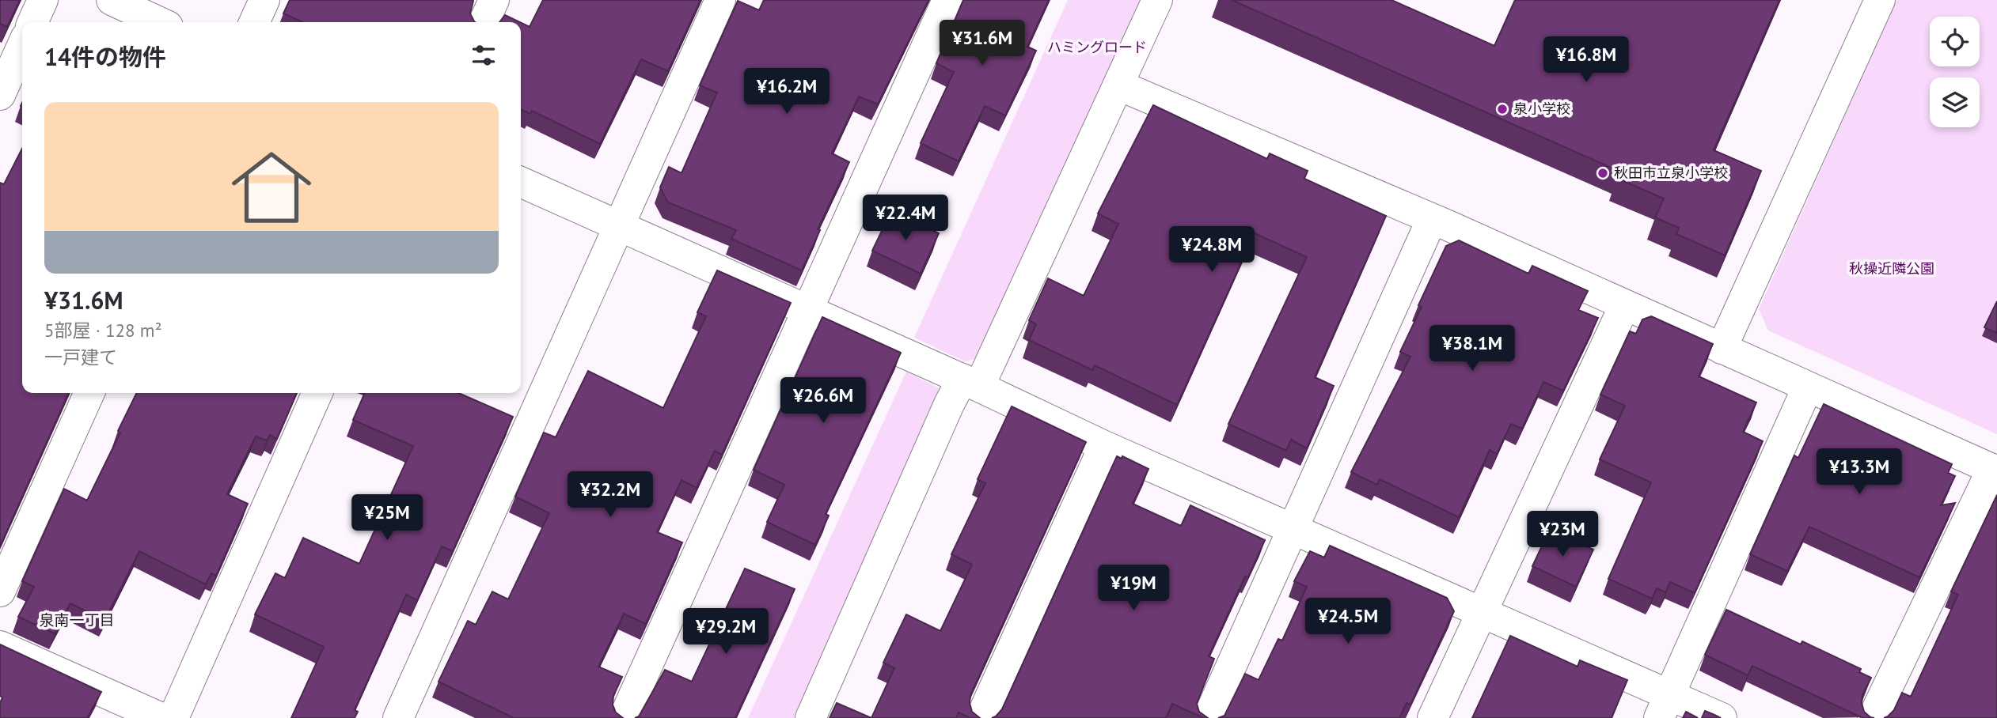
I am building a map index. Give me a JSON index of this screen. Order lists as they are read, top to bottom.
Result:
{
  "districts": ["泉南一丁目"],
  "parks": ["ハミングロード", "秋操近隣公園"],
  "places": ["泉小学校", "秋田市立泉小学校"],
  "page": {
    "price": [
      "¥31.6M",
      "¥16.8M",
      "¥16.2M",
      "¥22.4M",
      "¥24.8M",
      "¥38.1M",
      "¥26.6M",
      "¥13.3M",
      "¥32.2M",
      "¥25M",
      "¥23M",
      "¥19M",
      "¥24.5M",
      "¥29.2M"
    ],
    "heading": "14件の物件",
    "list": [
      {
        "name": "¥31.6M",
        "note": "5部屋 · 128 m² · 一戸建て"
      }
    ]
  }
}
